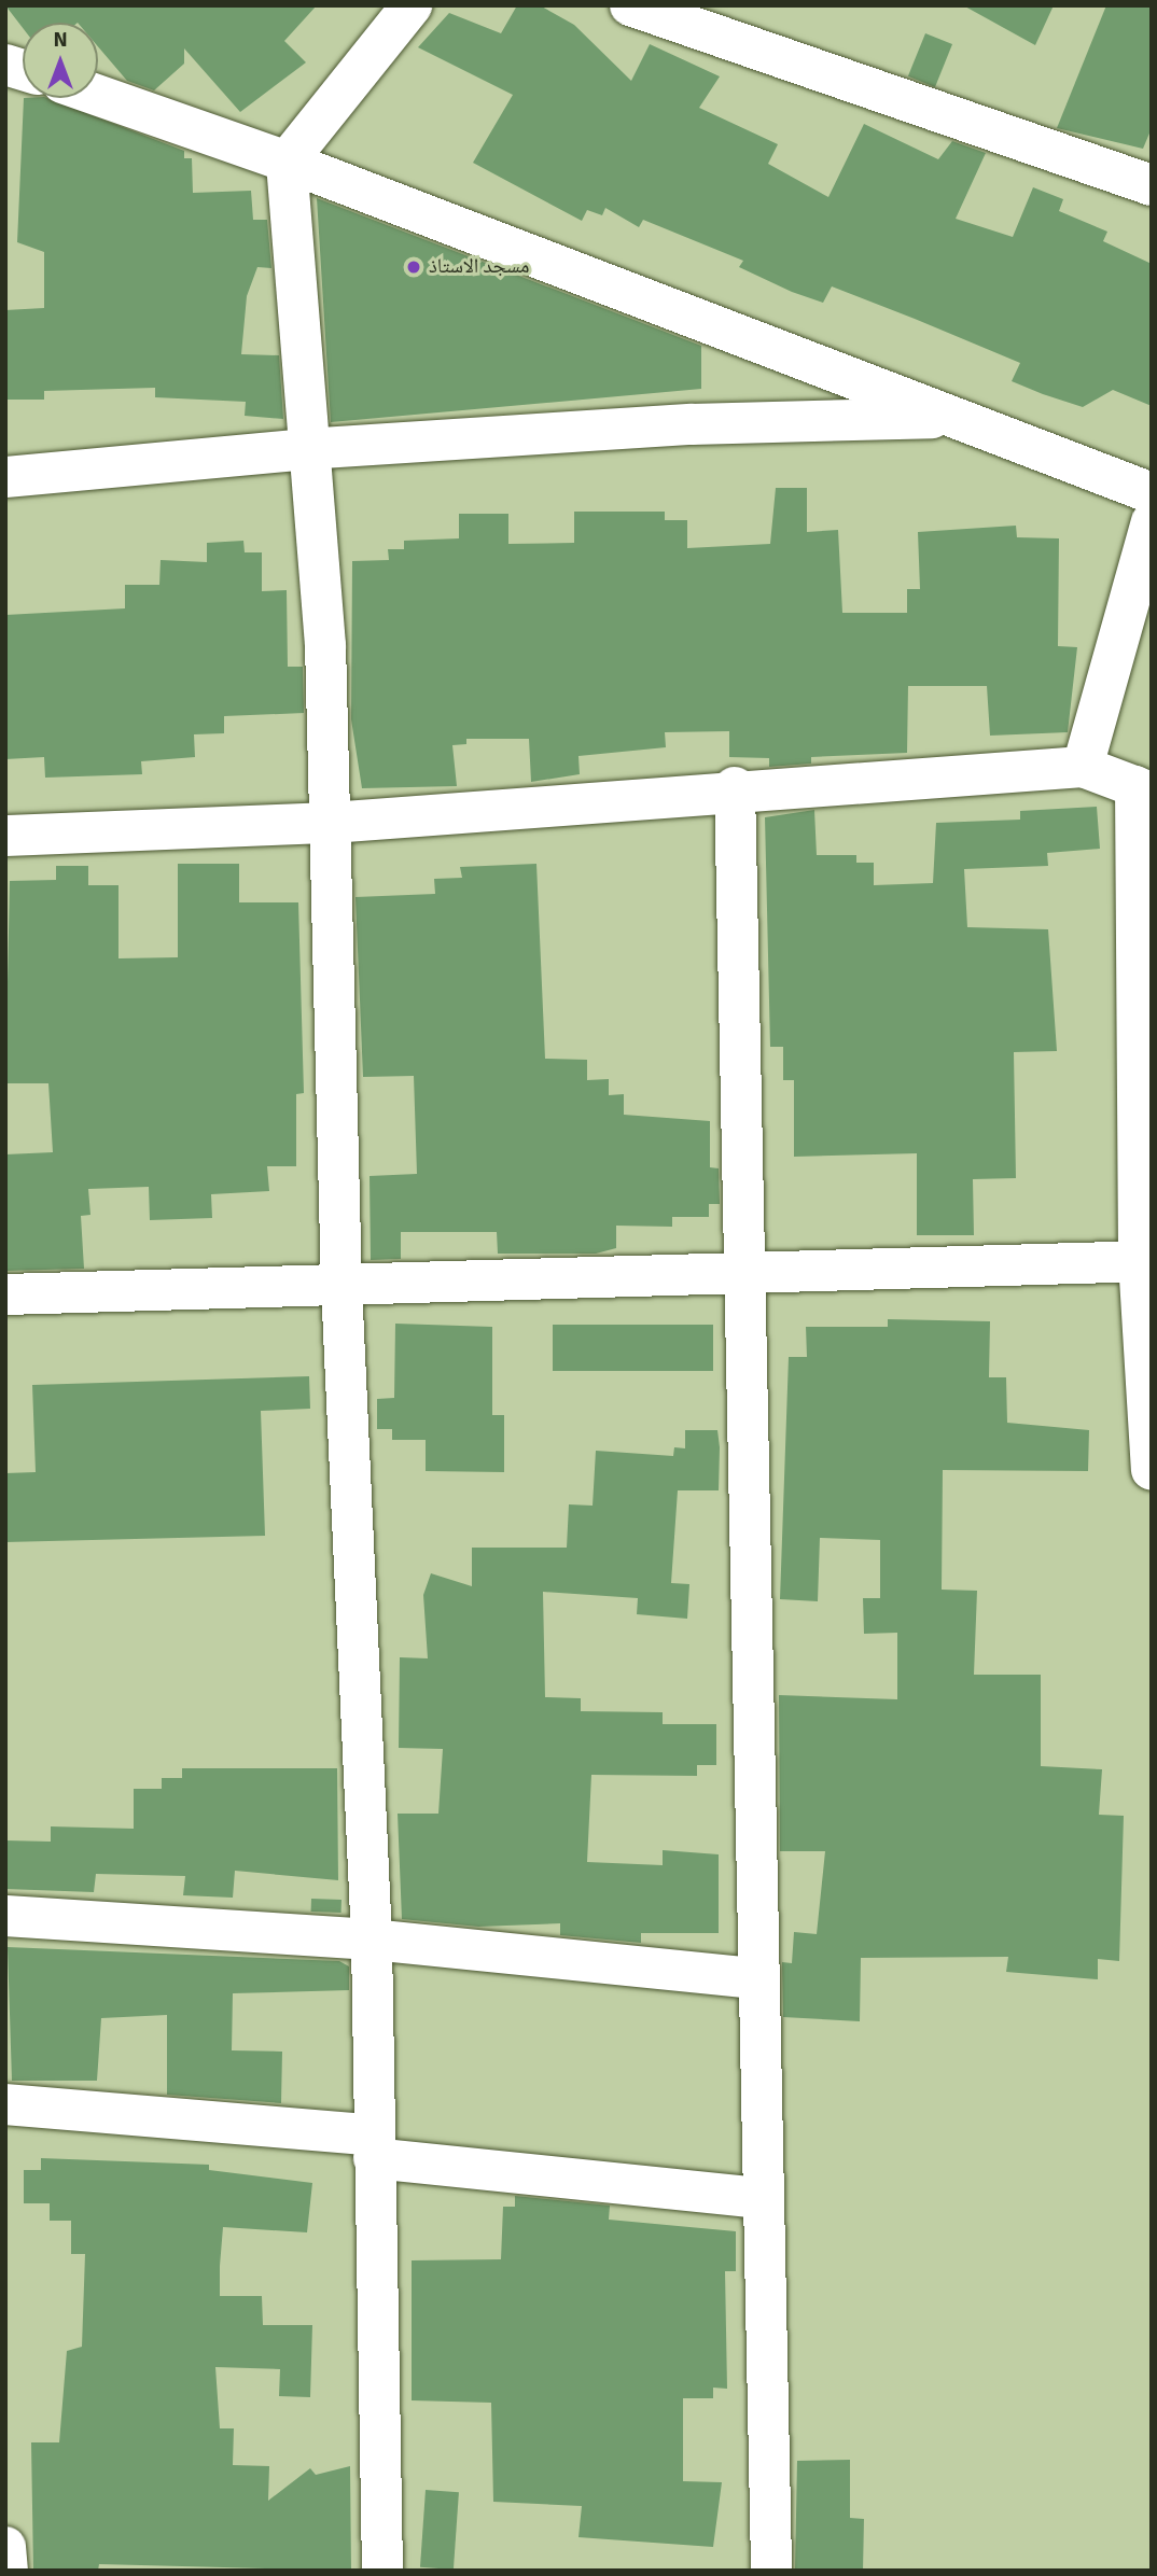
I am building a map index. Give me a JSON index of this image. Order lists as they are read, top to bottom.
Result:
{
  "places": ["مسجد الاستاذ"],
  "north": "top"
}
